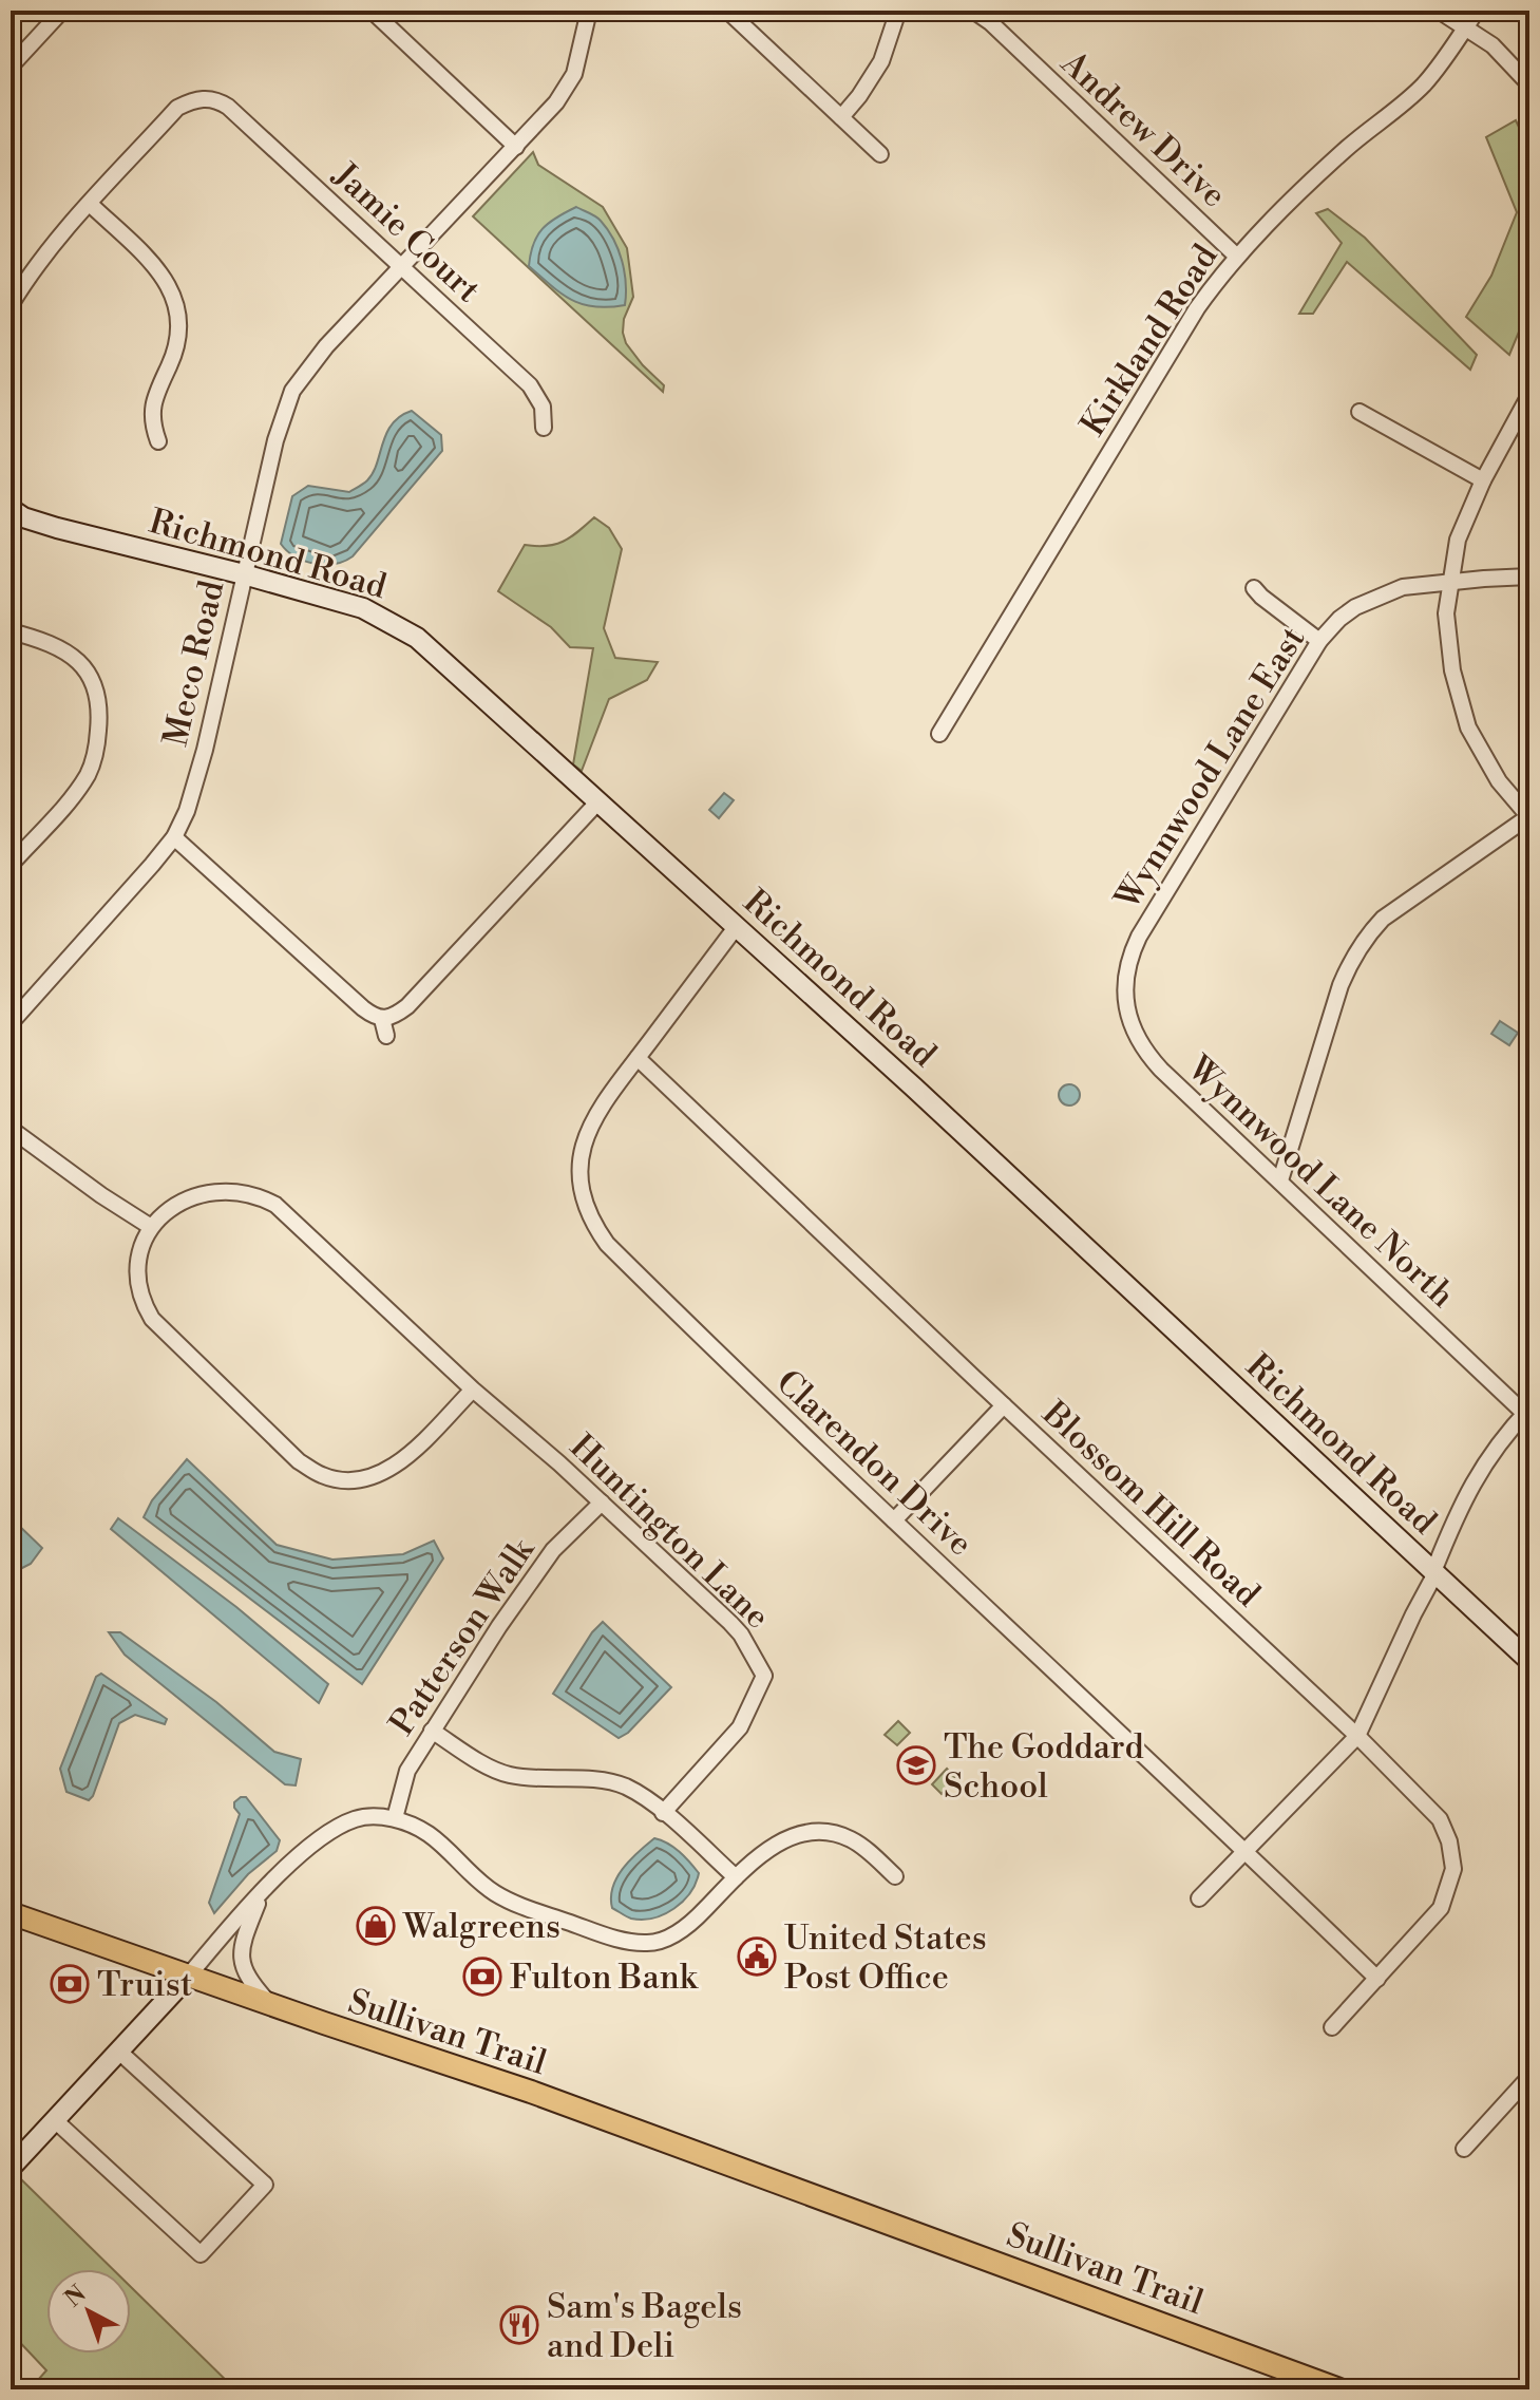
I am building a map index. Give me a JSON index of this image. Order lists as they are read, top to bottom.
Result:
{
  "streets": {
    "main road": ["Sullivan Trail"],
    "street": [
      "Andrew Drive",
      "Jamie Court",
      "Kirkland Road",
      "Richmond Road",
      "Meco Road",
      "Wynnwood Lane East",
      "Wynnwood Lane North",
      "Clarendon Drive",
      "Blossom Hill Road",
      "Huntington Lane",
      "Patterson Walk"
    ]
  },
  "crossings": [
    ["Andrew Drive", "Kirkland Road"],
    ["Jamie Court", "Meco Road"],
    ["Richmond Road", "Meco Road"],
    ["Richmond Road", "Clarendon Drive"],
    ["Wynnwood Lane East", "Wynnwood Lane North"],
    ["Clarendon Drive", "Blossom Hill Road"],
    ["Huntington Lane", "Patterson Walk"]
  ],
  "places": {
    "school or university": ["The Goddard School"],
    "shop": ["Walgreens"],
    "public building": ["United States Post Office"],
    "bank": ["Fulton Bank", "Truist"],
    "restaurant": ["Sam's Bagels and Deli"]
  },
  "north": "top left"
}
